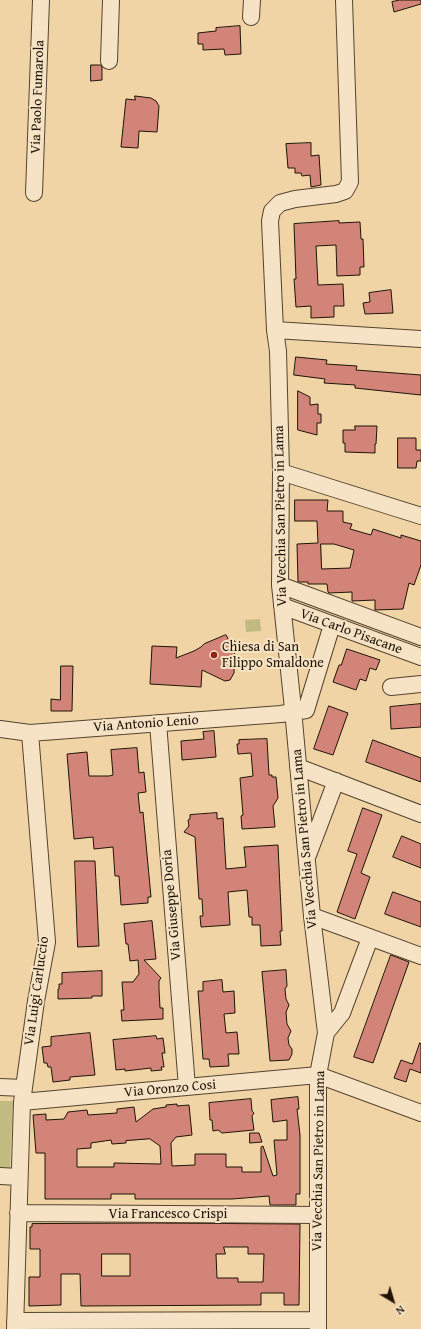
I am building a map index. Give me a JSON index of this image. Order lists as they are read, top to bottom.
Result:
{
  "streets": {
    "street": [
      "Via Paolo Fumarola",
      "Via Vecchia San Pietro in Lama",
      "Via Carlo Pisacane",
      "Via Antonio Lenio",
      "Via Giuseppe Doria",
      "Via Luigi Carluccio",
      "Via Oronzo Cosi",
      "Via Francesco Crispi"
    ]
  },
  "crossings": [
    ["Via Vecchia San Pietro in Lama", "Via Carlo Pisacane"],
    ["Via Vecchia San Pietro in Lama", "Via Antonio Lenio"],
    ["Via Vecchia San Pietro in Lama", "Via Oronzo Cosi"],
    ["Via Vecchia San Pietro in Lama", "Via Francesco Crispi"],
    ["Via Antonio Lenio", "Via Giuseppe Doria"],
    ["Via Antonio Lenio", "Via Luigi Carluccio"],
    ["Via Giuseppe Doria", "Via Oronzo Cosi"],
    ["Via Luigi Carluccio", "Via Oronzo Cosi"],
    ["Via Luigi Carluccio", "Via Francesco Crispi"]
  ],
  "places": ["Chiesa di San Filippo Smaldone"],
  "north": "bottom right"
}
